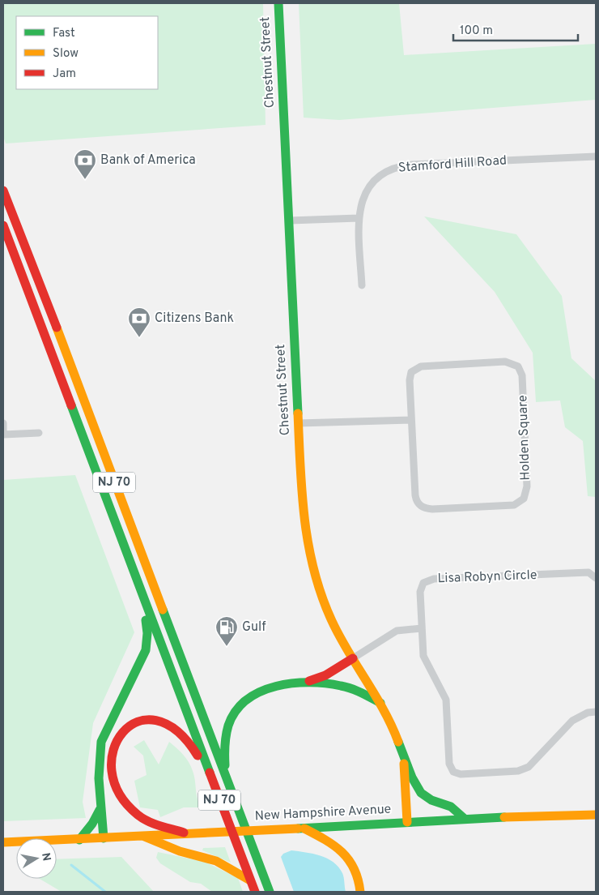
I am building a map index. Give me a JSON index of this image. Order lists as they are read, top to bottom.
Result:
{
  "streets": {
    "main road": ["Chestnut Street", "NJ 70", "New Hampshire Avenue"],
    "street": ["Stamford Hill Road", "Holden Square", "Lisa Robyn Circle"]
  },
  "crossings": [
    ["Chestnut Street", "New Hampshire Avenue"],
    ["NJ 70", "New Hampshire Avenue"]
  ],
  "places": {
    "bank": ["Bank of America", "Citizens Bank"],
    "fuel station": ["Gulf"]
  },
  "legend": ["Fast", "Slow", "Jam"],
  "scale_bar": "100 m",
  "north": "right"
}
